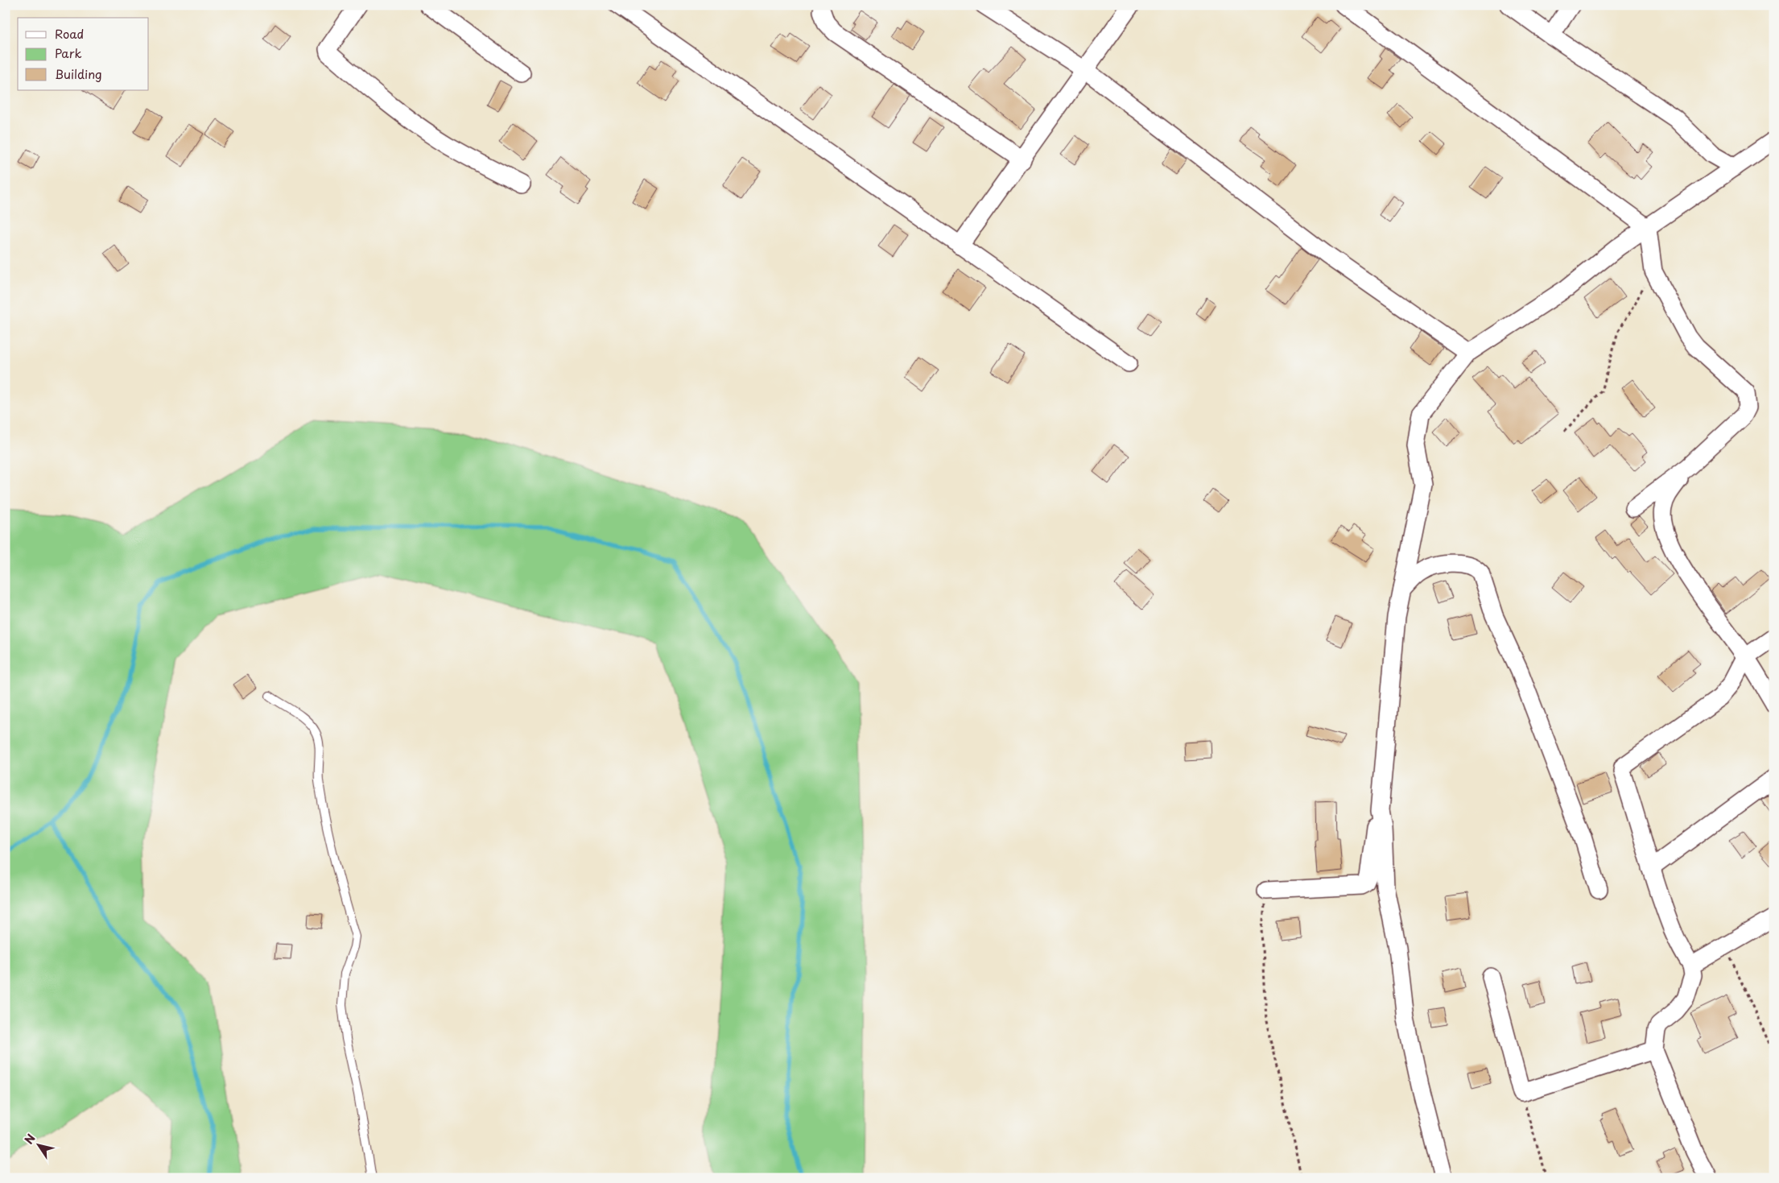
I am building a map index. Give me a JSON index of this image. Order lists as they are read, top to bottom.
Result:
{
  "legend": ["Road", "Park", "Building"],
  "north": "top left"
}
